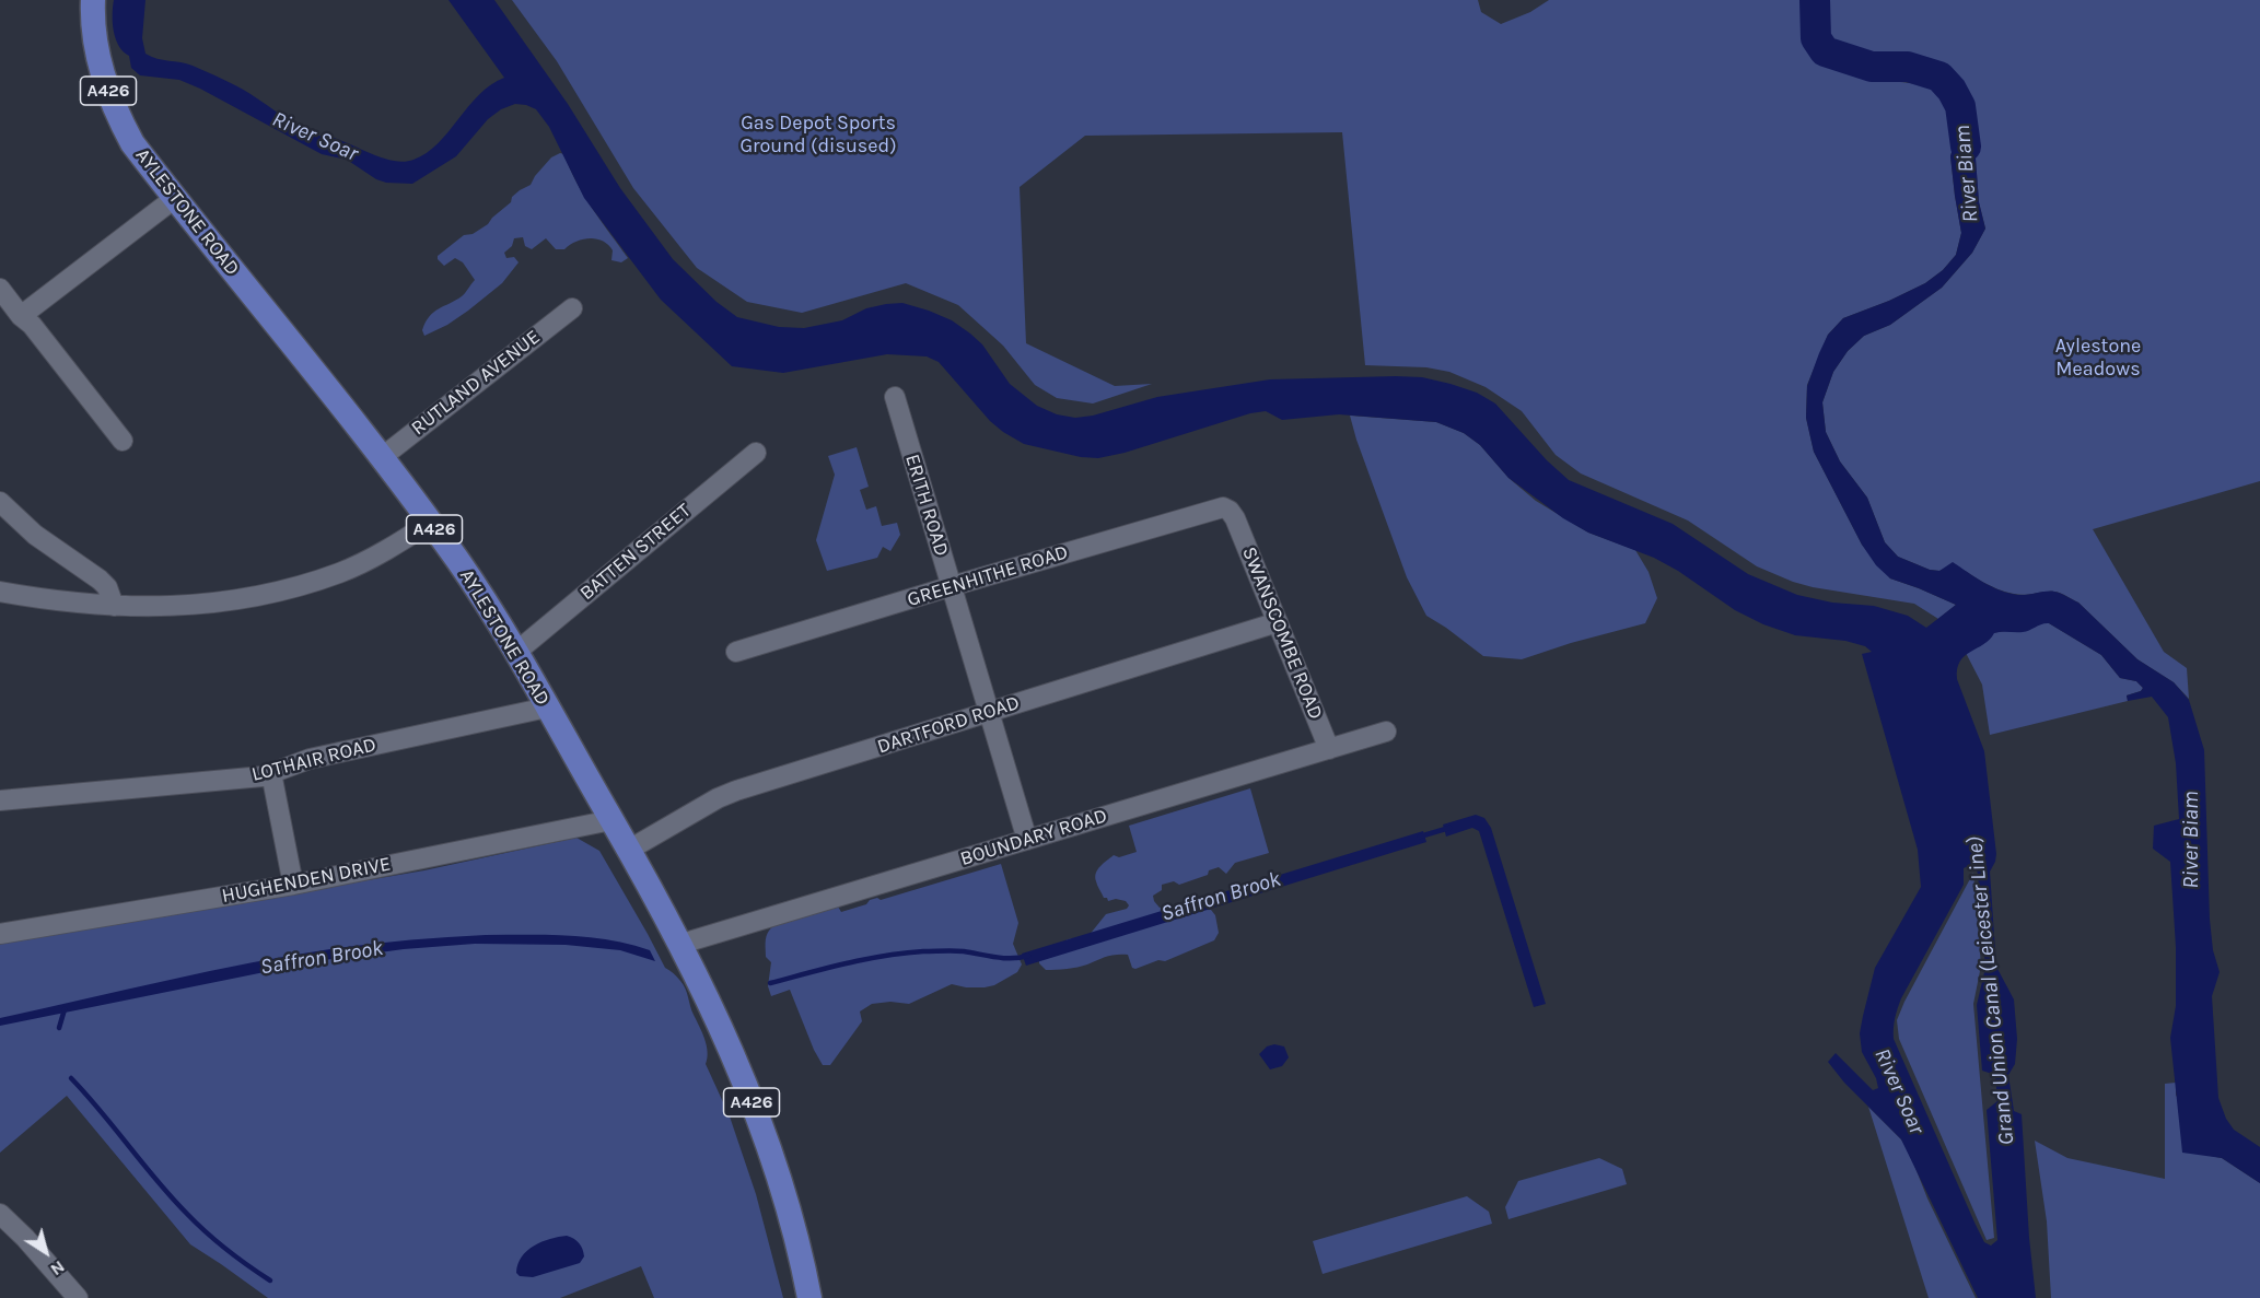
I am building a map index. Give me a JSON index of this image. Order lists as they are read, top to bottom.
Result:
{
  "streets": {
    "main road": ["A426", "AYLESTONE ROAD"],
    "street": [
      "RUTLAND AVENUE",
      "ERITH ROAD",
      "BATTEN STREET",
      "GREENHITHE ROAD",
      "SWANSCOMBE ROAD",
      "DARTFORD ROAD",
      "LOTHAIR ROAD",
      "BOUNDARY ROAD",
      "HUGHENDEN DRIVE"
    ]
  },
  "crossings": [
    ["AYLESTONE ROAD", "RUTLAND AVENUE"],
    ["AYLESTONE ROAD", "BATTEN STREET"],
    ["AYLESTONE ROAD", "DARTFORD ROAD"],
    ["AYLESTONE ROAD", "LOTHAIR ROAD"],
    ["AYLESTONE ROAD", "BOUNDARY ROAD"],
    ["AYLESTONE ROAD", "HUGHENDEN DRIVE"],
    ["ERITH ROAD", "GREENHITHE ROAD"],
    ["ERITH ROAD", "DARTFORD ROAD"],
    ["ERITH ROAD", "BOUNDARY ROAD"],
    ["GREENHITHE ROAD", "SWANSCOMBE ROAD"],
    ["SWANSCOMBE ROAD", "DARTFORD ROAD"],
    ["SWANSCOMBE ROAD", "BOUNDARY ROAD"]
  ],
  "water": [
    "River Soar",
    "River Biam",
    "Saffron Brook",
    "Grand Union Canal (Leicester Line)"
  ],
  "parks": ["Gas Depot Sports Ground (disused)", "Aylestone Meadows"],
  "north": "bottom right"
}
